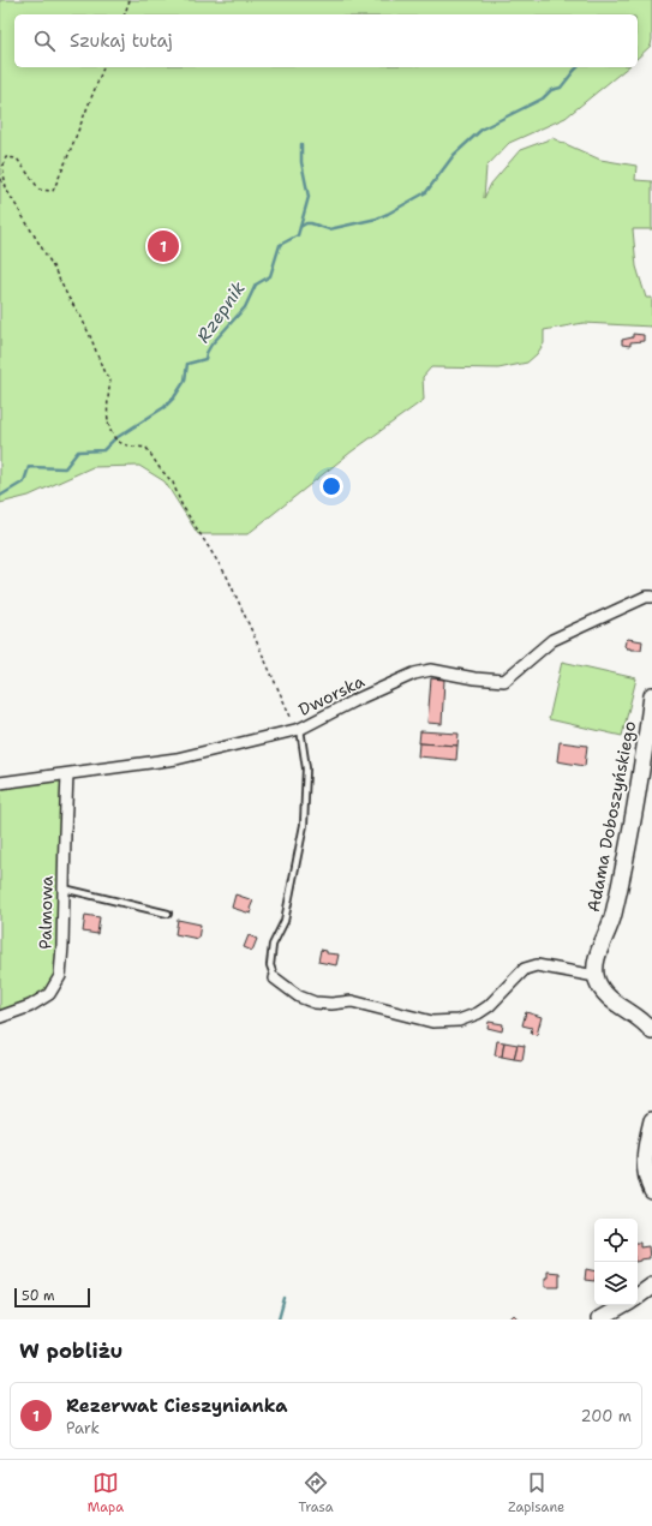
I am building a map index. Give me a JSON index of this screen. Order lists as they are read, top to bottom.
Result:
{
  "streets": {
    "street": ["Dworska", "Adama Doboszyńskiego", "Palmowa"]
  },
  "crossings": [
    ["Dworska", "Palmowa"]
  ],
  "water": ["Rzepnik"],
  "scale_bar": "50 m",
  "page": {
    "search": "Szukaj tutaj",
    "pins": "1",
    "scale": "50 m",
    "heading": "W pobliżu",
    "list": [
      {
        "mark": "1",
        "name": "Rezerwat Cieszynianka",
        "note": "Park",
        "value": "200 m"
      }
    ],
    "nav": ["Mapa", "Trasa", "Zapisane"]
  }
}
